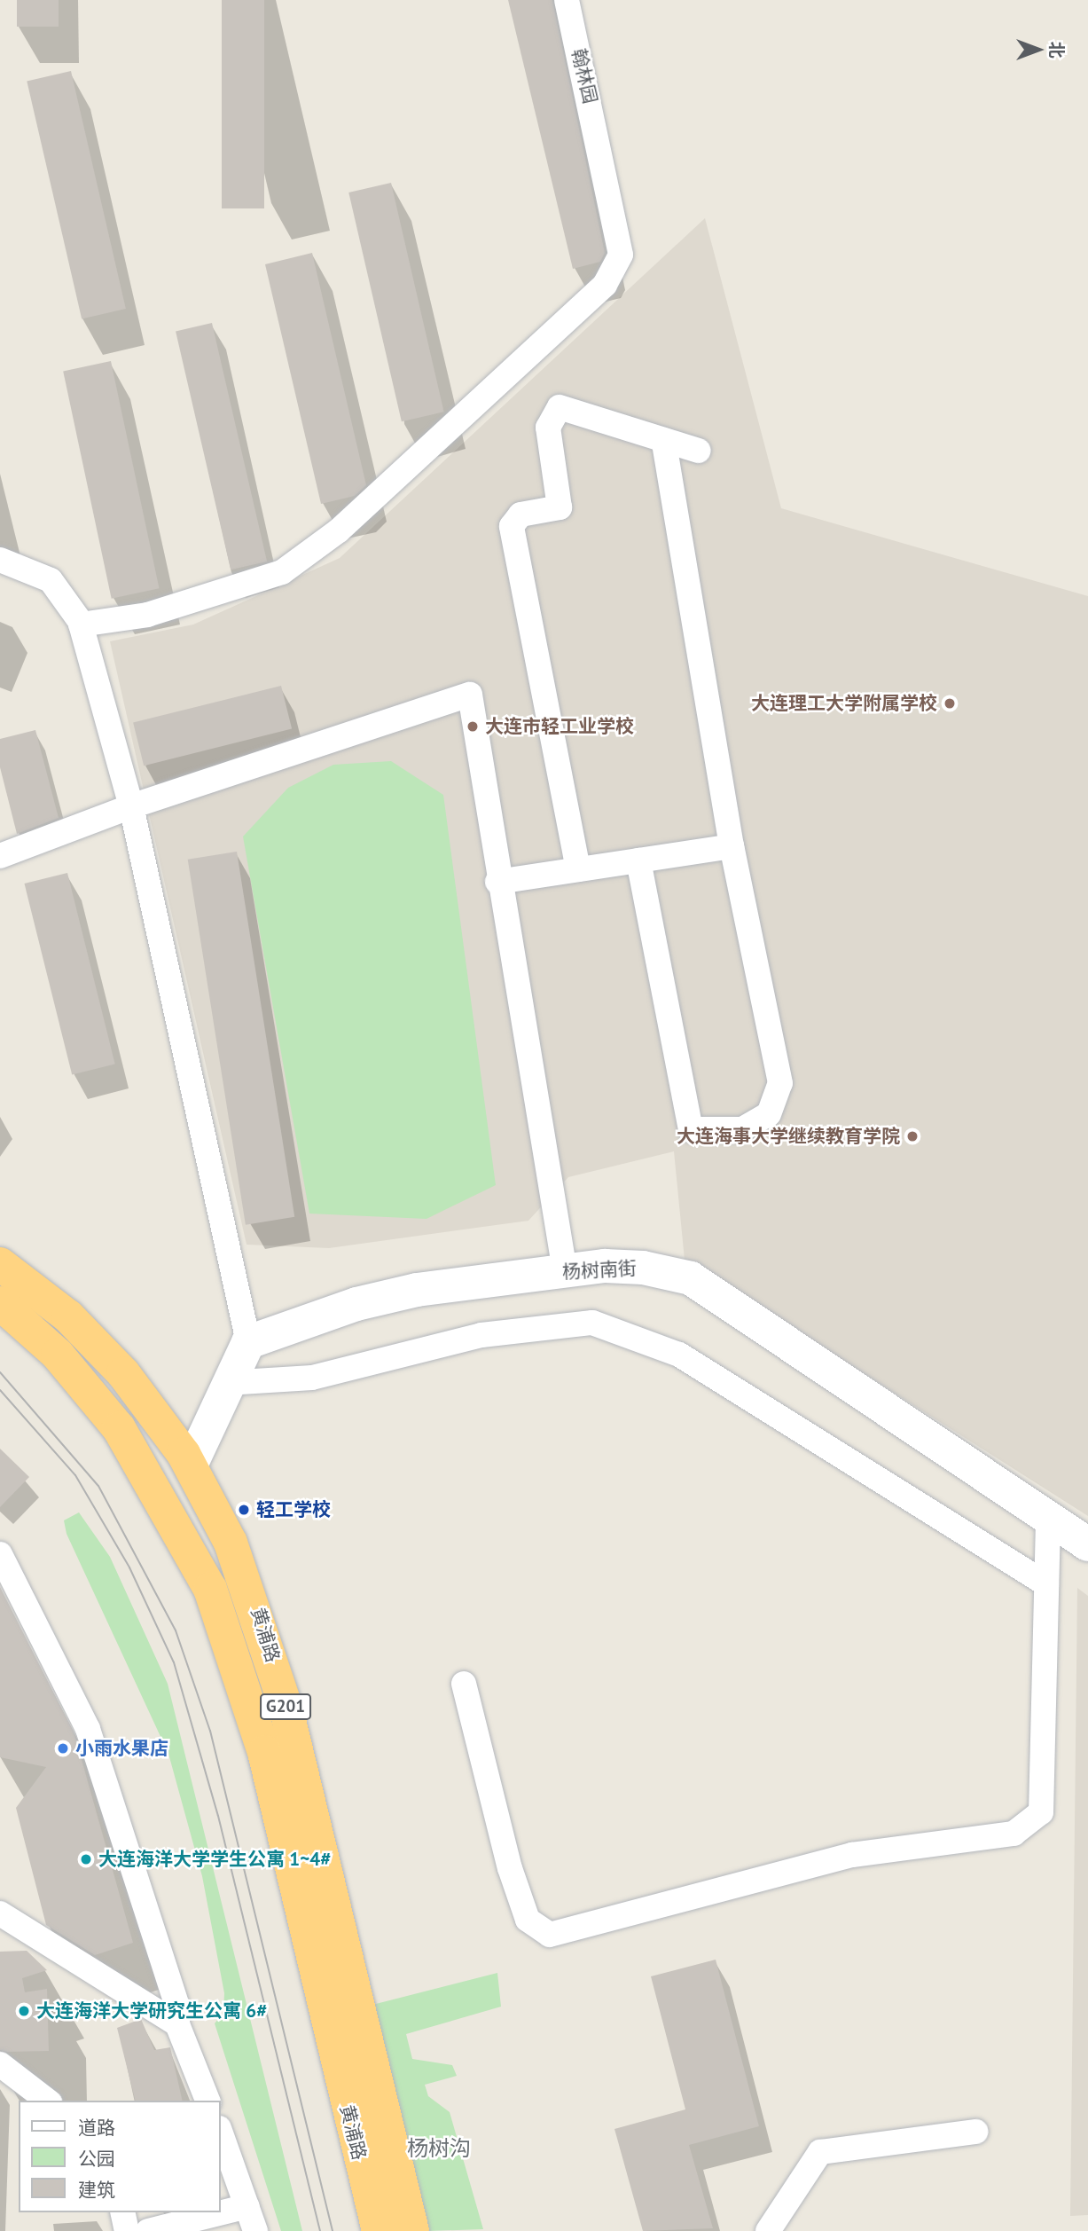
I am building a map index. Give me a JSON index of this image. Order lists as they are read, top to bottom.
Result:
{
  "streets": {
    "highway": ["黄浦路", "G201"],
    "street": ["翰林园", "杨树南街"]
  },
  "districts": ["杨树沟"],
  "places": [
    "大连理工大学附属学校",
    "大连市轻工业学校",
    "大连海事大学继续教育学院",
    "轻工学校",
    "小雨水果店",
    "大连海洋大学学生公寓 1~4#",
    "大连海洋大学研究生公寓 6#"
  ],
  "legend": ["道路", "公园", "建筑"],
  "north": "right"
}
